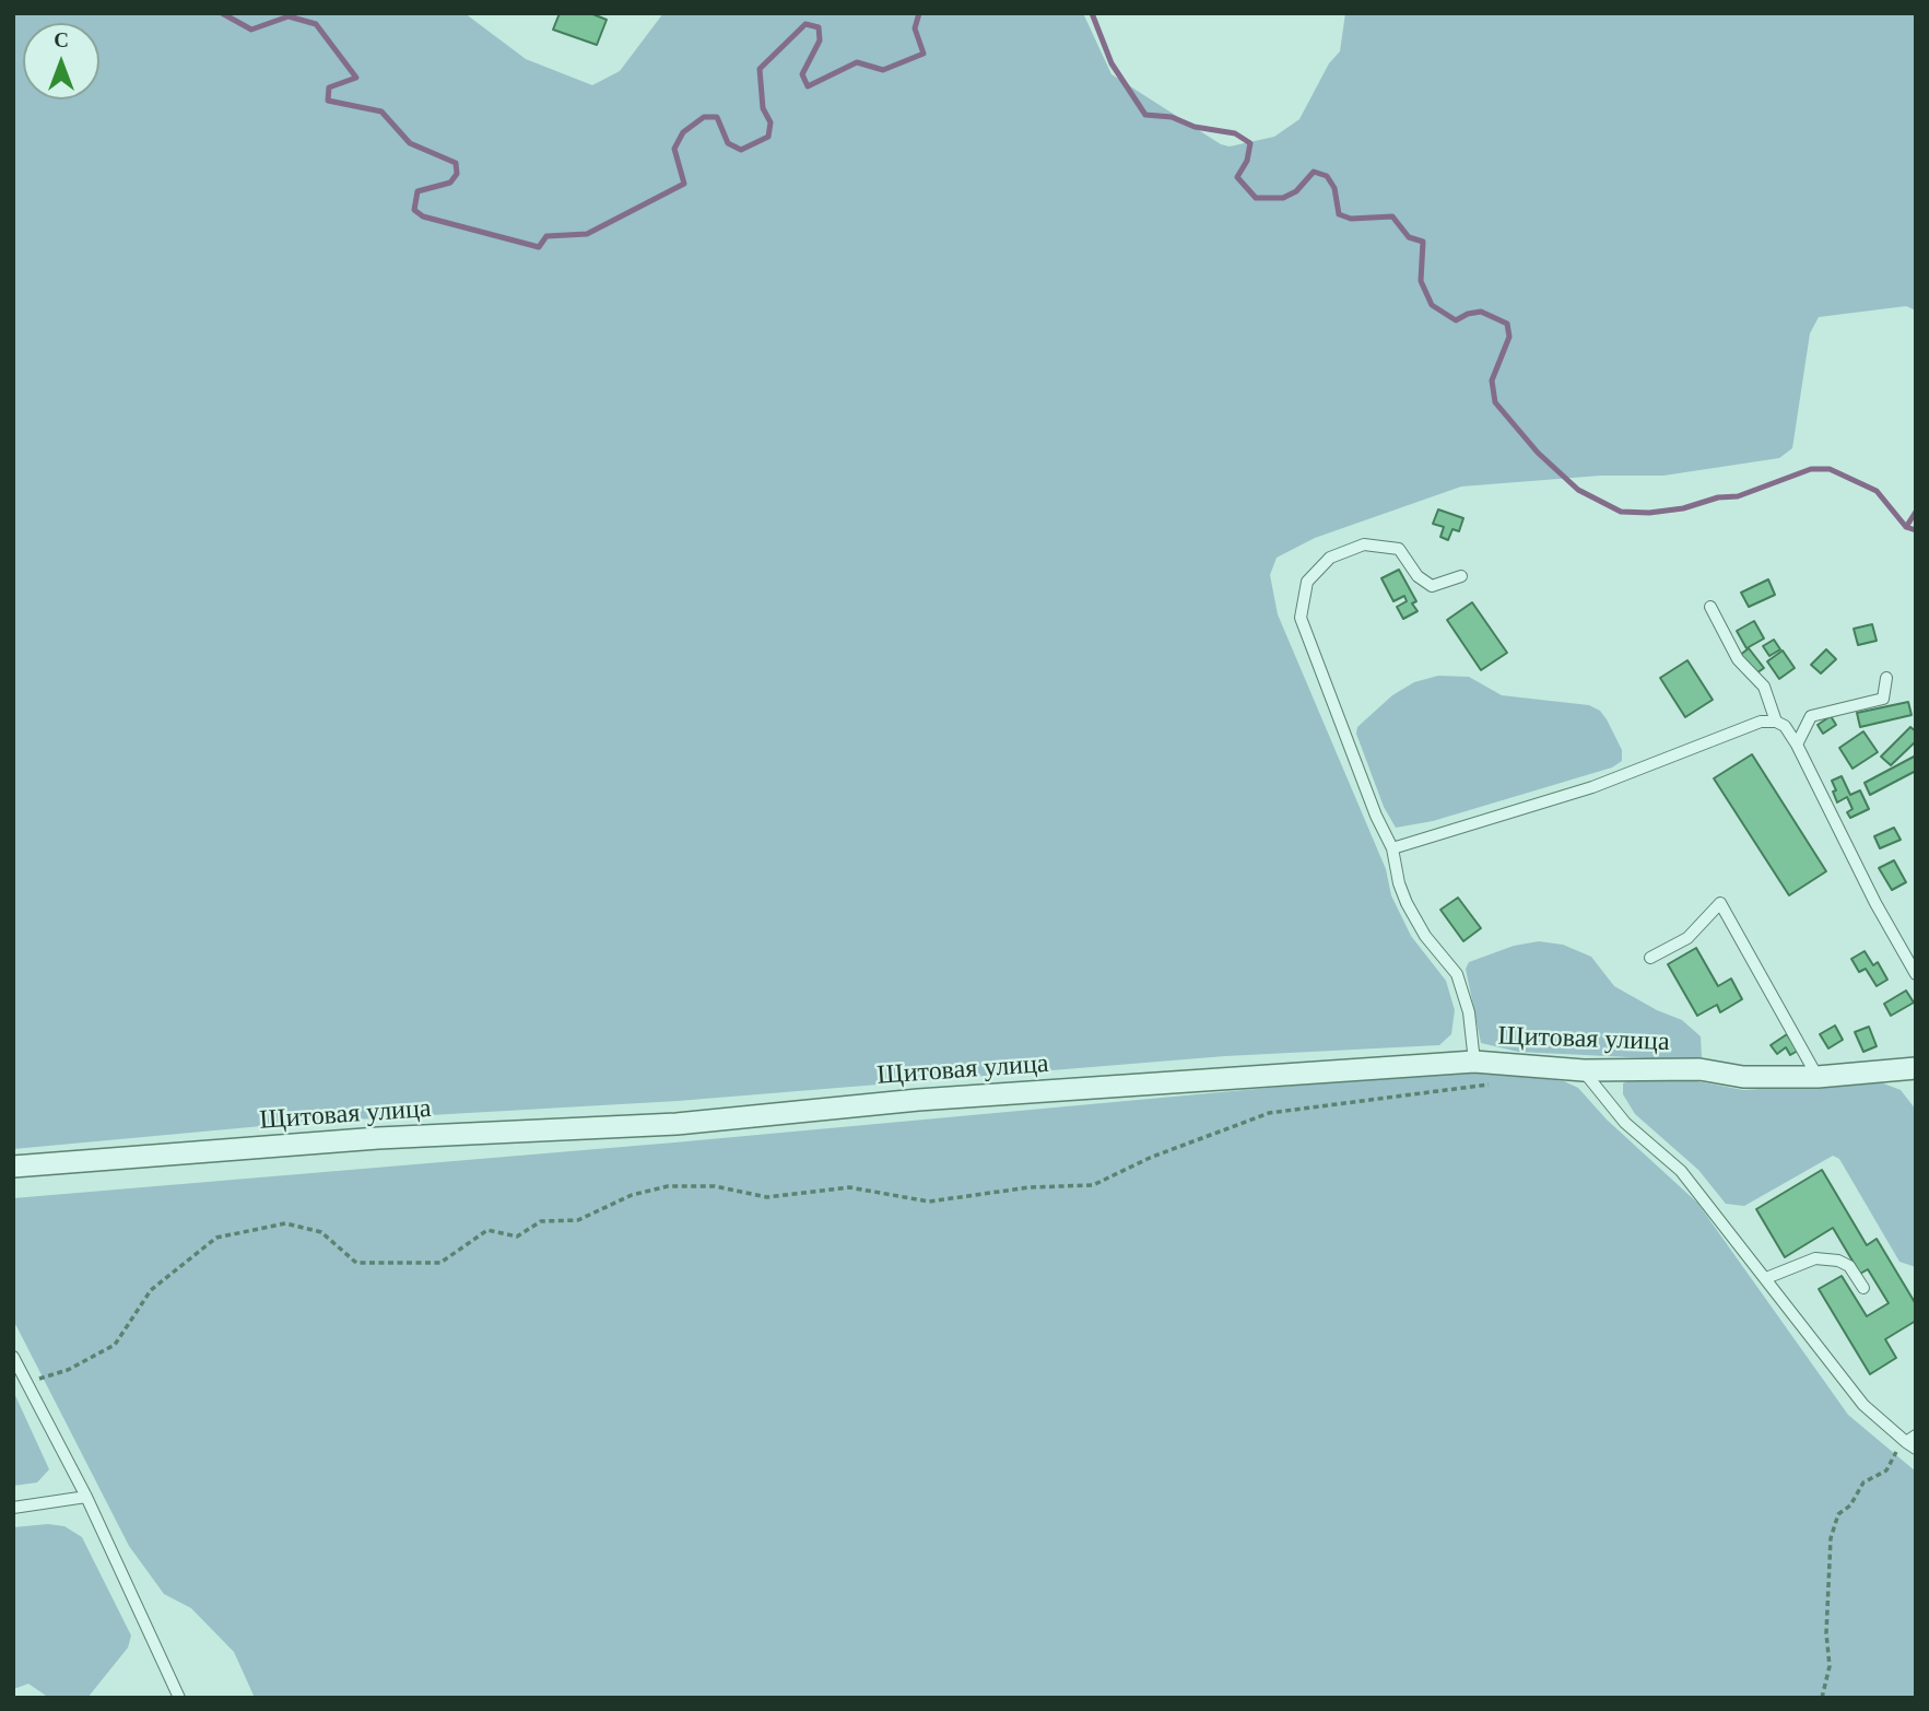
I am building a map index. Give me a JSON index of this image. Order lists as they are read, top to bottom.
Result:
{
  "streets": {
    "street": ["Щитовая улица"]
  },
  "north": "top"
}
